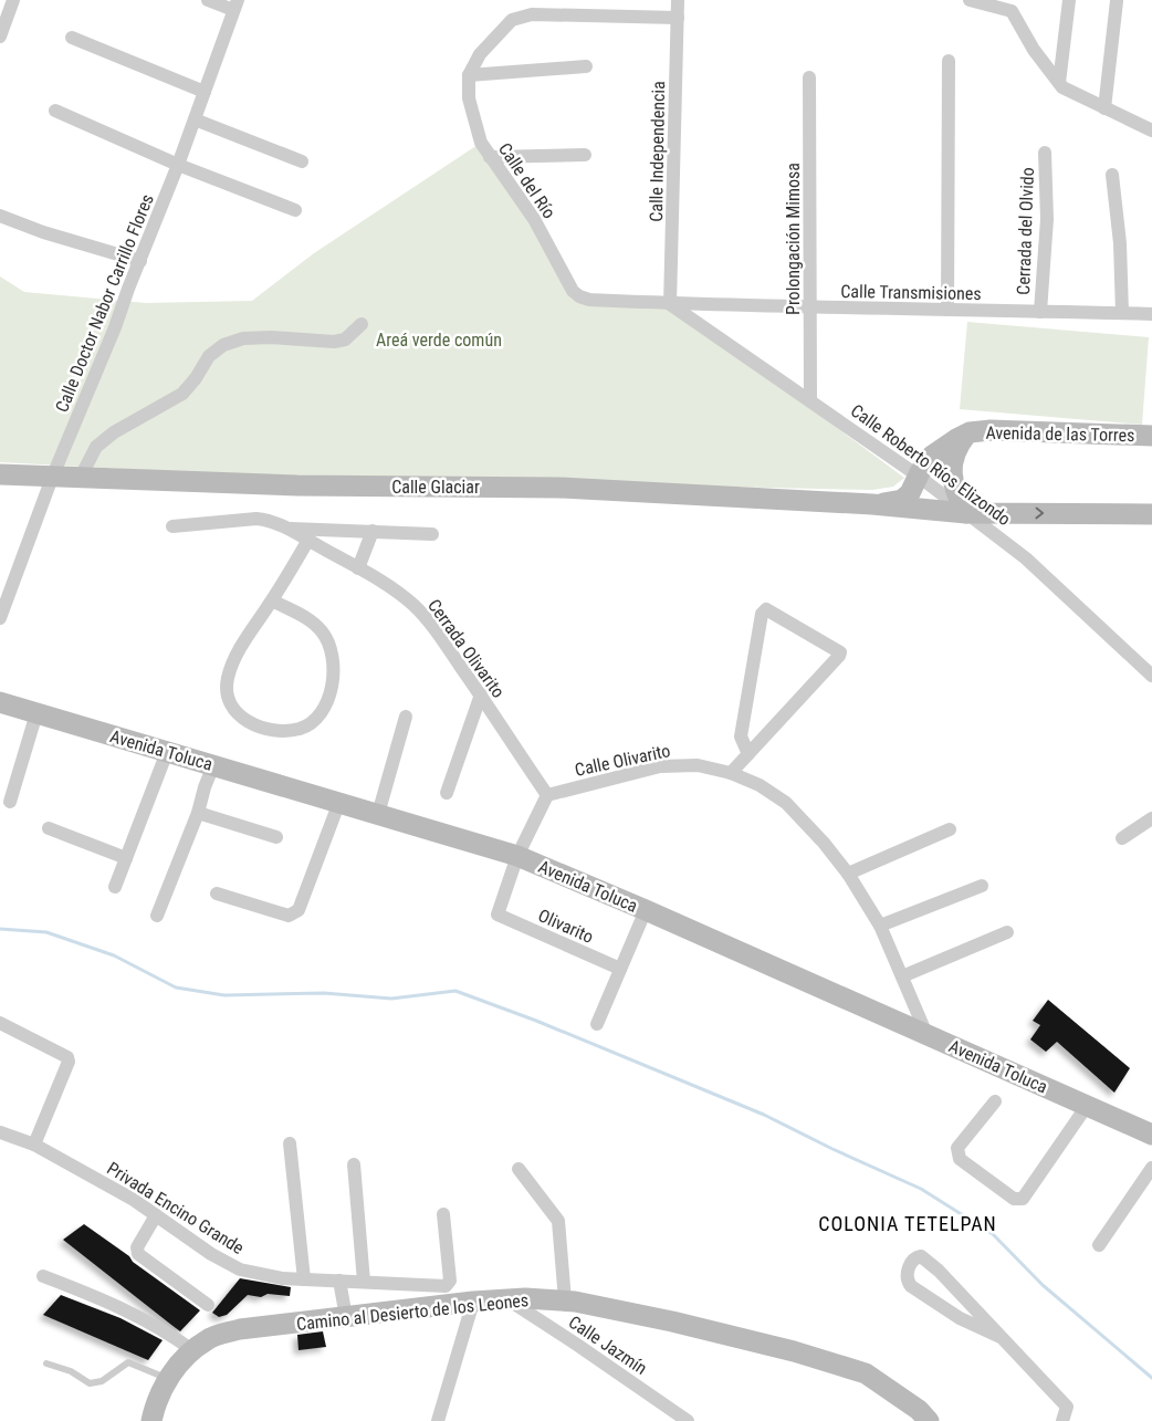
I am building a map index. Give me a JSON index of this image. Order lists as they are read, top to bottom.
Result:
{
  "streets": {
    "street": [
      "Calle Independencia",
      "Calle del Río",
      "Cerrada del Olvido",
      "Prolongación Mimosa",
      "Calle Transmisiones",
      "Calle Doctor Nabor Carrillo Flores",
      "Avenida de las Torres",
      "Calle Roberto Ríos Elizondo",
      "Calle Glaciar",
      "Cerrada Olivarito",
      "Avenida Toluca",
      "Calle Olivarito",
      "Olivarito",
      "Privada Encino Grande",
      "Camino al Desierto de los Leones",
      "Calle Jazmín"
    ]
  },
  "crossings": [
    ["Calle Independencia", "Calle del Río"],
    ["Calle Independencia", "Calle Transmisiones"],
    ["Calle Independencia", "Calle Roberto Ríos Elizondo"],
    ["Calle del Río", "Calle Transmisiones"],
    ["Calle del Río", "Calle Roberto Ríos Elizondo"],
    ["Cerrada del Olvido", "Calle Transmisiones"],
    ["Prolongación Mimosa", "Calle Transmisiones"],
    ["Prolongación Mimosa", "Calle Roberto Ríos Elizondo"],
    ["Calle Transmisiones", "Calle Roberto Ríos Elizondo"],
    ["Calle Doctor Nabor Carrillo Flores", "Calle Glaciar"],
    ["Avenida de las Torres", "Calle Roberto Ríos Elizondo"],
    ["Avenida de las Torres", "Calle Glaciar"],
    ["Calle Roberto Ríos Elizondo", "Calle Glaciar"],
    ["Cerrada Olivarito", "Calle Olivarito"],
    ["Avenida Toluca", "Calle Olivarito"],
    ["Avenida Toluca", "Olivarito"],
    ["Camino al Desierto de los Leones", "Calle Jazmín"]
  ],
  "districts": ["COLONIA TETELPAN"],
  "parks": ["Areá verde común"]
}
